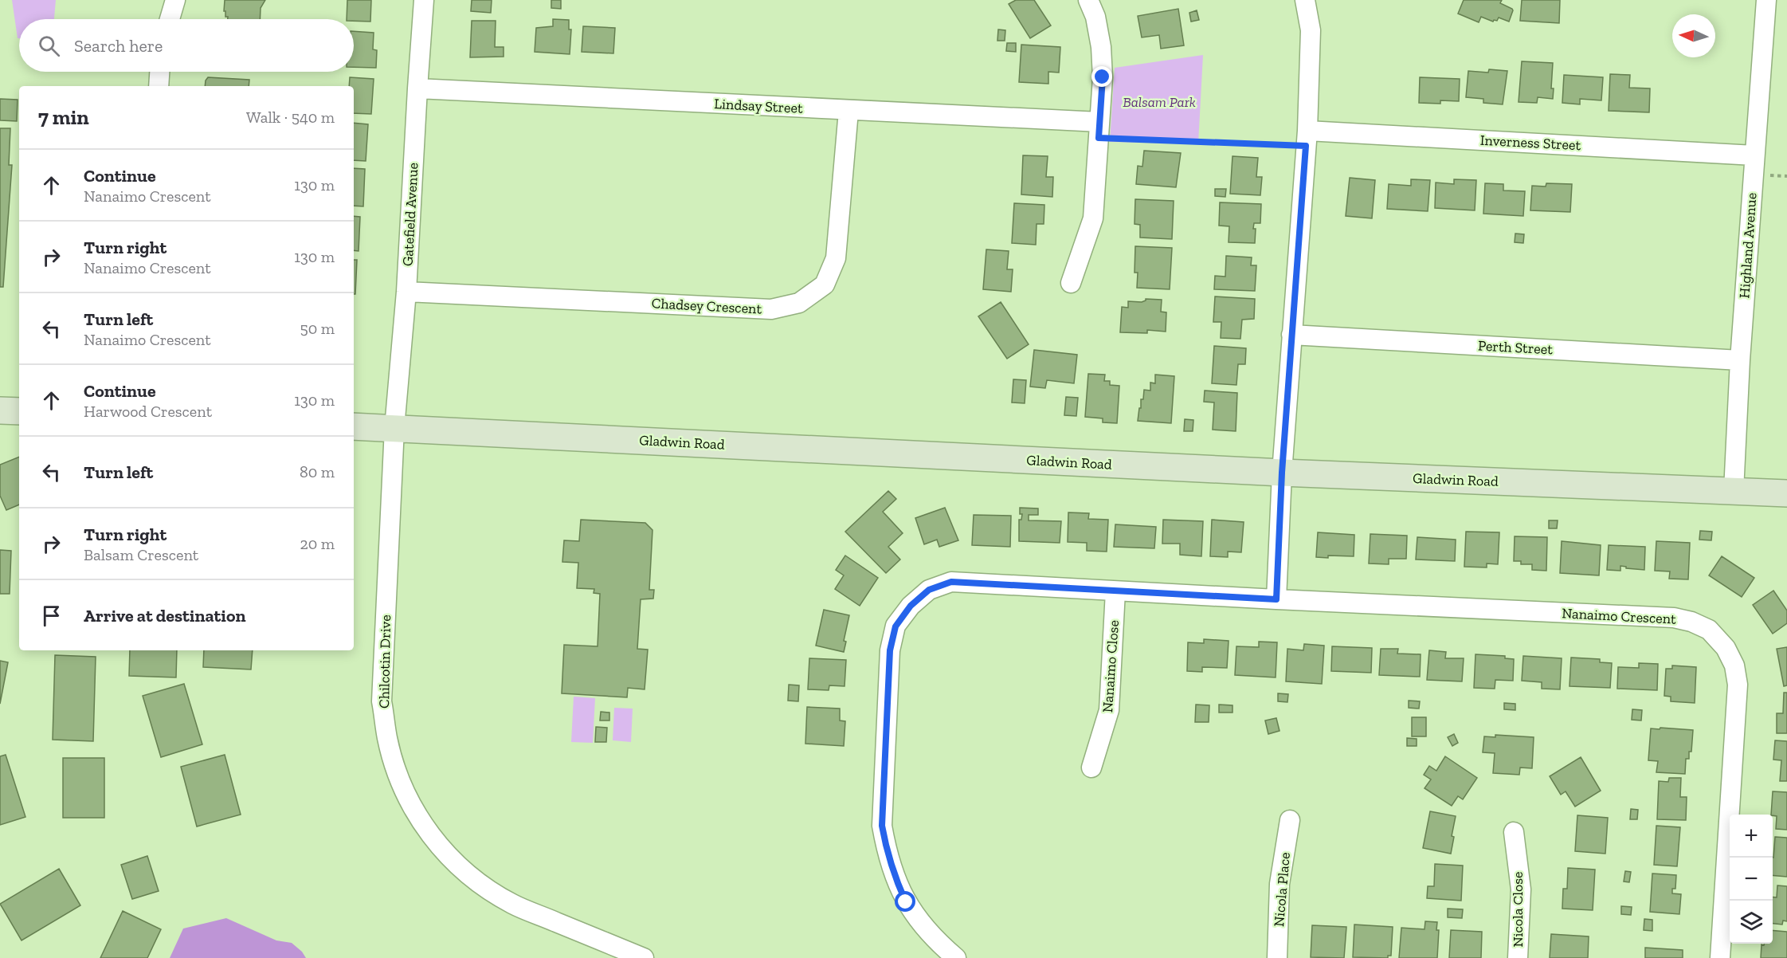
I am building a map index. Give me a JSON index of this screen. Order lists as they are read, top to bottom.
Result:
{
  "streets": {
    "main road": ["Gladwin Road"],
    "street": [
      "Lindsay Street",
      "Inverness Street",
      "Gatefield Avenue",
      "Highland Avenue",
      "Chadsey Crescent",
      "Perth Street",
      "Nanaimo Crescent",
      "Chilcotin Drive",
      "Nanaimo Close",
      "Nicola Place",
      "Nicola Close"
    ]
  },
  "crossings": [
    ["Lindsay Street", "Gatefield Avenue"],
    ["Lindsay Street", "Chadsey Crescent"],
    ["Inverness Street", "Highland Avenue"],
    ["Gatefield Avenue", "Chadsey Crescent"],
    ["Gatefield Avenue", "Gladwin Road"],
    ["Gatefield Avenue", "Chilcotin Drive"],
    ["Highland Avenue", "Perth Street"],
    ["Highland Avenue", "Gladwin Road"],
    ["Gladwin Road", "Chilcotin Drive"],
    ["Nanaimo Crescent", "Nanaimo Close"]
  ],
  "parks": ["Balsam Park"],
  "north": "left",
  "page": {
    "search": "Search here",
    "heading": ["7 min", "Walk · 540 m"],
    "list": [
      ["Continue", "Nanaimo Crescent", "130 m"],
      ["Turn right", "Nanaimo Crescent", "130 m"],
      ["Turn left", "Nanaimo Crescent", "50 m"],
      ["Continue", "Harwood Crescent", "130 m"],
      ["Turn left", "80 m"],
      ["Turn right", "Balsam Crescent", "20 m"],
      "Arrive at destination"
    ],
    "map_buttons": ["+", "−"]
  }
}
